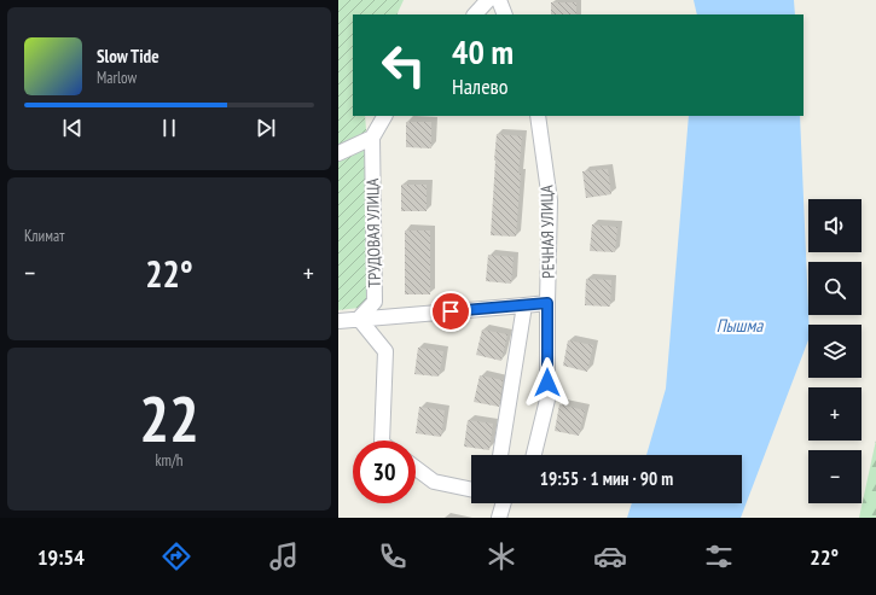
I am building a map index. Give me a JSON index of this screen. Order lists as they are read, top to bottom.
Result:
{
  "streets": {
    "street": ["РЕЧНАЯ УЛИЦА", "ТРУДОВАЯ УЛИЦА"]
  },
  "water": ["Пышма"],
  "page": {
    "turn": ["40 m", "Налево"],
    "song": ["Slow Tide", "Marlow"],
    "tile": [
      "Климат",
      ["22", "km/h"]
    ],
    "map_buttons": ["+", "−"],
    "heat": ["−", "22°", "+"],
    "limit": "30",
    "trip": "19:55 · 1 мин · 90 m",
    "tabs": ["19:54", "22°"]
  }
}
